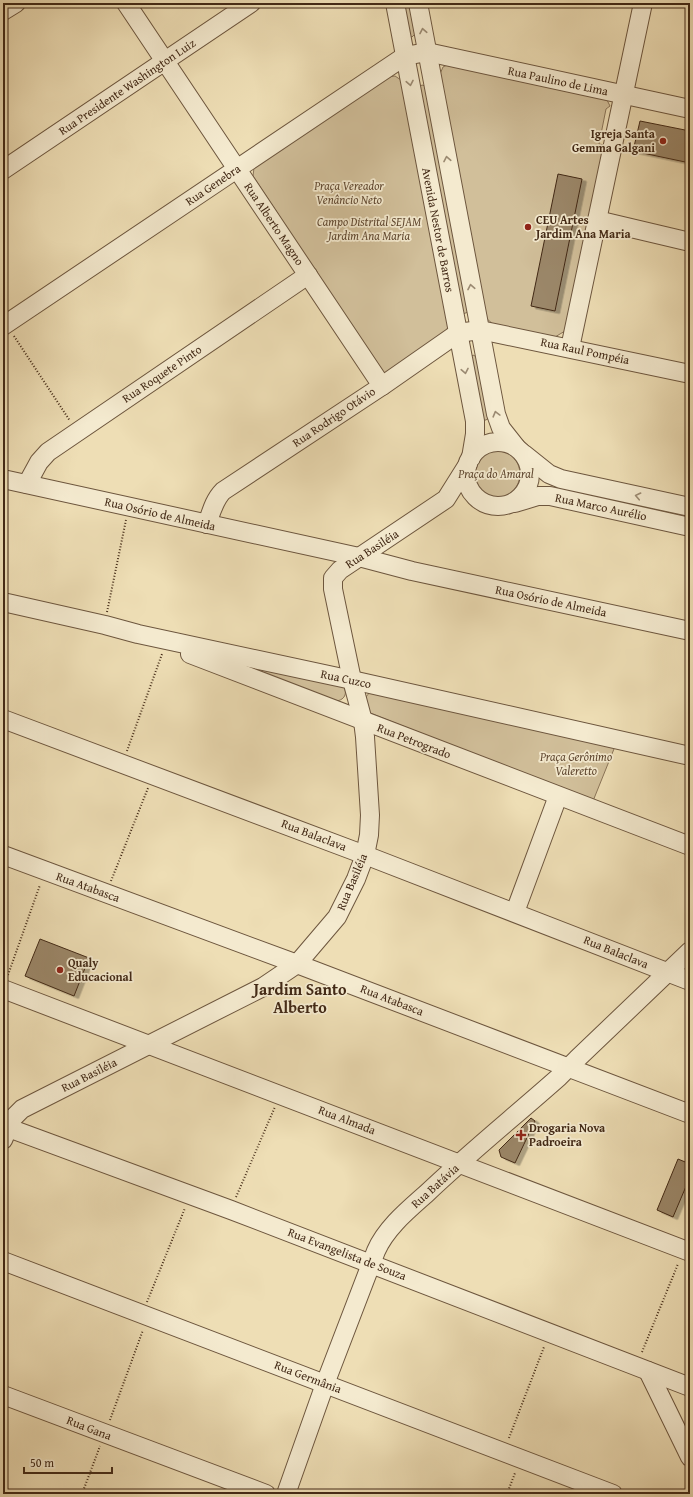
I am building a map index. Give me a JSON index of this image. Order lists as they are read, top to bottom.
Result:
{
  "streets": {
    "street": [
      "Rua Paulino de Lima",
      "Rua Presidente Washington Luiz",
      "Rua Genebra",
      "Rua Alberto Magno",
      "Avenida Nestor de Barros",
      "Rua Raul Pompéia",
      "Rua Roquete Pinto",
      "Rua Rodrigo Otávio",
      "Rua Marco Aurélio",
      "Rua Osório de Almeida",
      "Rua Basiléia",
      "Rua Cuzco",
      "Rua Petrogrado",
      "Rua Balaclava",
      "Rua Atabasca",
      "Rua Almada",
      "Rua Batávia",
      "Rua Evangelista de Souza",
      "Rua Germânia",
      "Rua Gana"
    ]
  },
  "crossings": [
    ["Rua Paulino de Lima", "Rua Genebra"],
    ["Rua Paulino de Lima", "Avenida Nestor de Barros"],
    ["Rua Presidente Washington Luiz", "Rua Alberto Magno"],
    ["Rua Genebra", "Rua Alberto Magno"],
    ["Rua Genebra", "Avenida Nestor de Barros"],
    ["Rua Alberto Magno", "Rua Roquete Pinto"],
    ["Rua Alberto Magno", "Rua Rodrigo Otávio"],
    ["Avenida Nestor de Barros", "Rua Raul Pompéia"],
    ["Avenida Nestor de Barros", "Rua Rodrigo Otávio"],
    ["Avenida Nestor de Barros", "Rua Marco Aurélio"],
    ["Avenida Nestor de Barros", "Rua Basiléia"],
    ["Rua Raul Pompéia", "Rua Rodrigo Otávio"],
    ["Rua Roquete Pinto", "Rua Osório de Almeida"],
    ["Rua Rodrigo Otávio", "Rua Osório de Almeida"],
    ["Rua Marco Aurélio", "Rua Basiléia"],
    ["Rua Osório de Almeida", "Rua Basiléia"],
    ["Rua Basiléia", "Rua Cuzco"],
    ["Rua Basiléia", "Rua Petrogrado"],
    ["Rua Basiléia", "Rua Balaclava"],
    ["Rua Basiléia", "Rua Atabasca"],
    ["Rua Basiléia", "Rua Almada"],
    ["Rua Basiléia", "Rua Evangelista de Souza"],
    ["Rua Cuzco", "Rua Petrogrado"],
    ["Rua Balaclava", "Rua Batávia"],
    ["Rua Atabasca", "Rua Batávia"],
    ["Rua Almada", "Rua Batávia"],
    ["Rua Batávia", "Rua Evangelista de Souza"],
    ["Rua Batávia", "Rua Germânia"]
  ],
  "districts": ["Jardim Santo Alberto"],
  "parks": [
    "Praça Vereador Venâncio Neto",
    "Campo Distrital SEJAM Jardim Ana Maria",
    "Praça do Amaral",
    "Praça Gerônimo Valeretto"
  ],
  "places": {
    "other": ["Igreja Santa Gemma Galgani", "CEU Artes Jardim Ana Maria", "Qualy Educacional"],
    "health": ["Drogaria Nova Padroeira"]
  },
  "scale_bar": "50 m"
}
